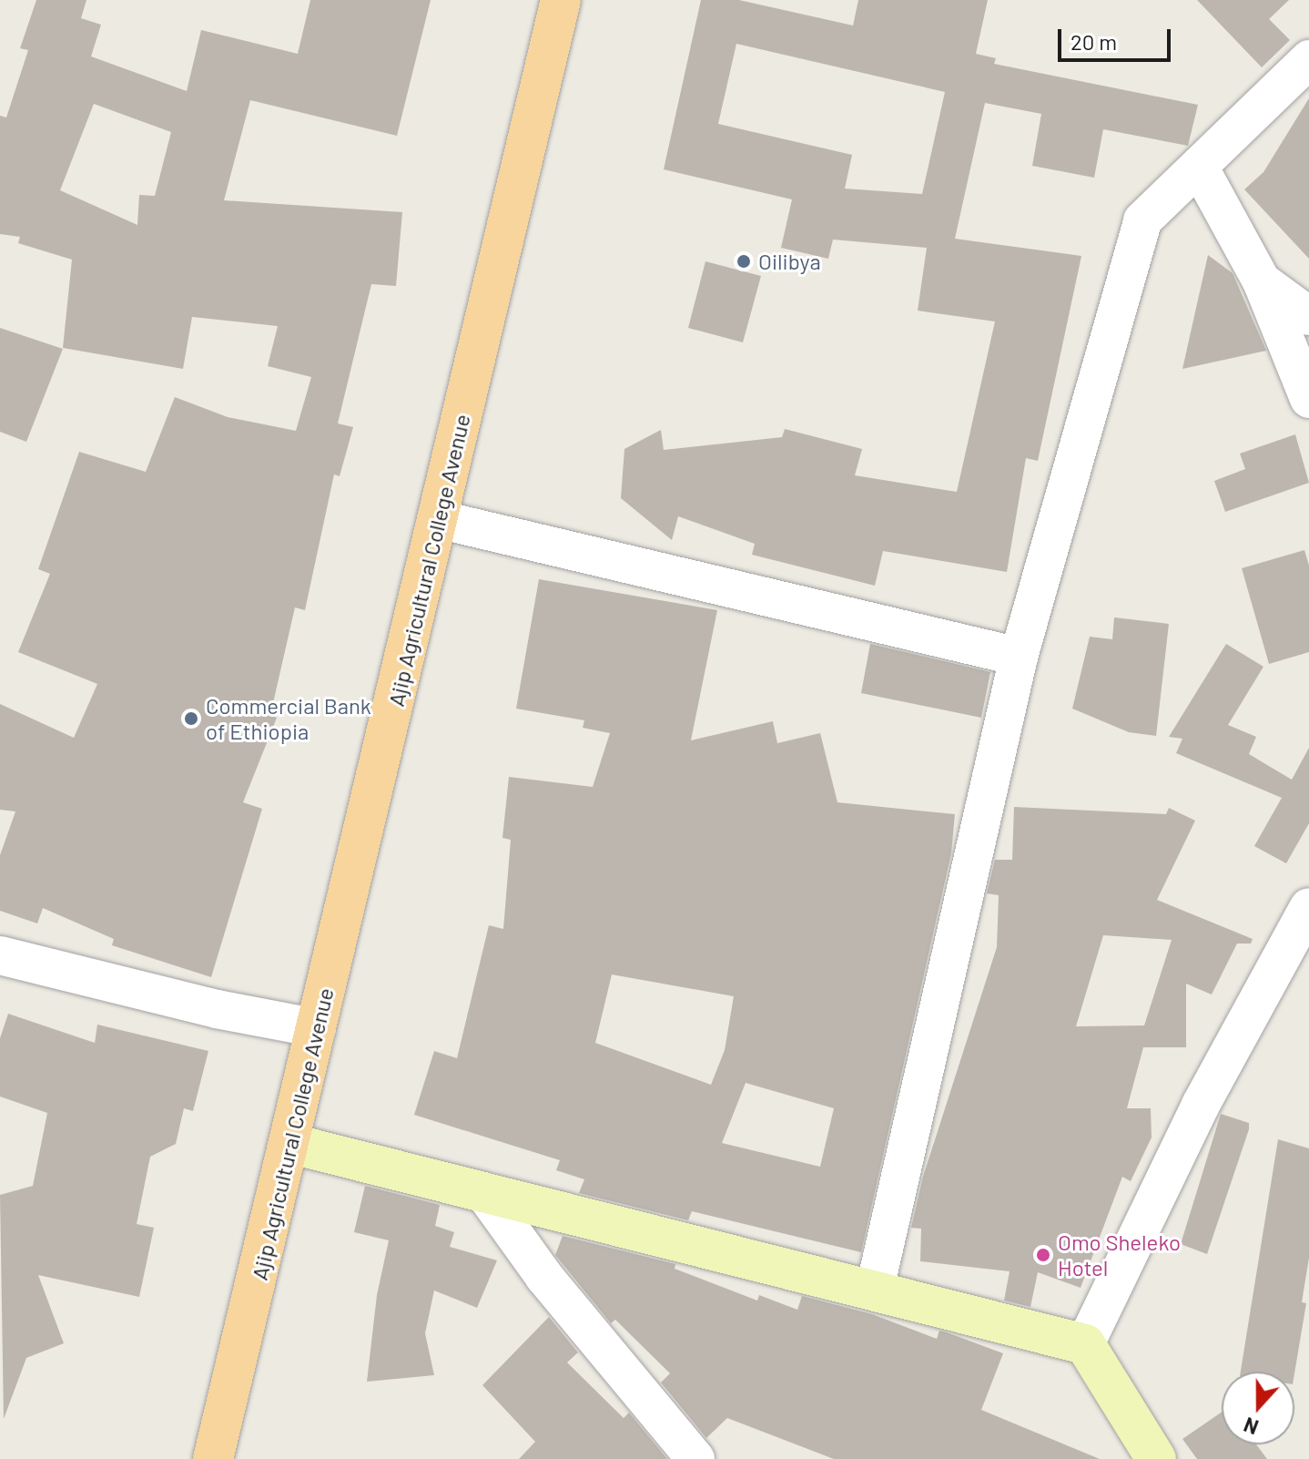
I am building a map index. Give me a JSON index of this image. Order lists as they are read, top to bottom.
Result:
{
  "streets": {
    "main road": ["Ajip Agricultural College Avenue"]
  },
  "places": ["Oilibya", "Commercial Bank of Ethiopia", "Omo Sheleko Hotel"],
  "scale_bar": "20 m",
  "north": "bottom"
}
